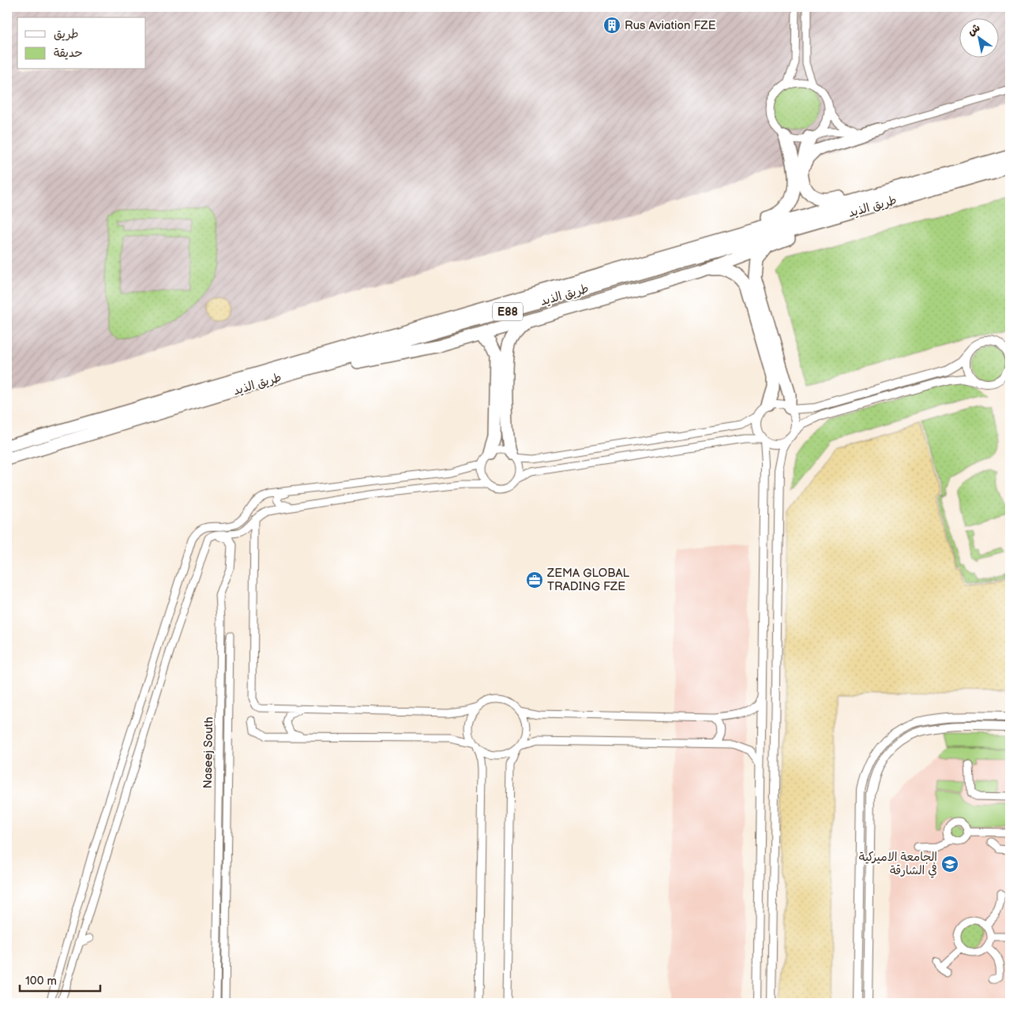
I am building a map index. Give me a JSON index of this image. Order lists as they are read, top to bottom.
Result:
{
  "streets": {
    "highway": ["طريق الذيد", "E88"],
    "street": ["Naseej South"]
  },
  "places": {
    "building": ["Rus Aviation FZE"],
    "office": ["ZEMA GLOBAL TRADING FZE"],
    "school or university": ["الجامعة الاميركية في الشارقة"]
  },
  "legend": ["طريق", "حديقة"],
  "scale_bar": "100 m",
  "north": "top left"
}
